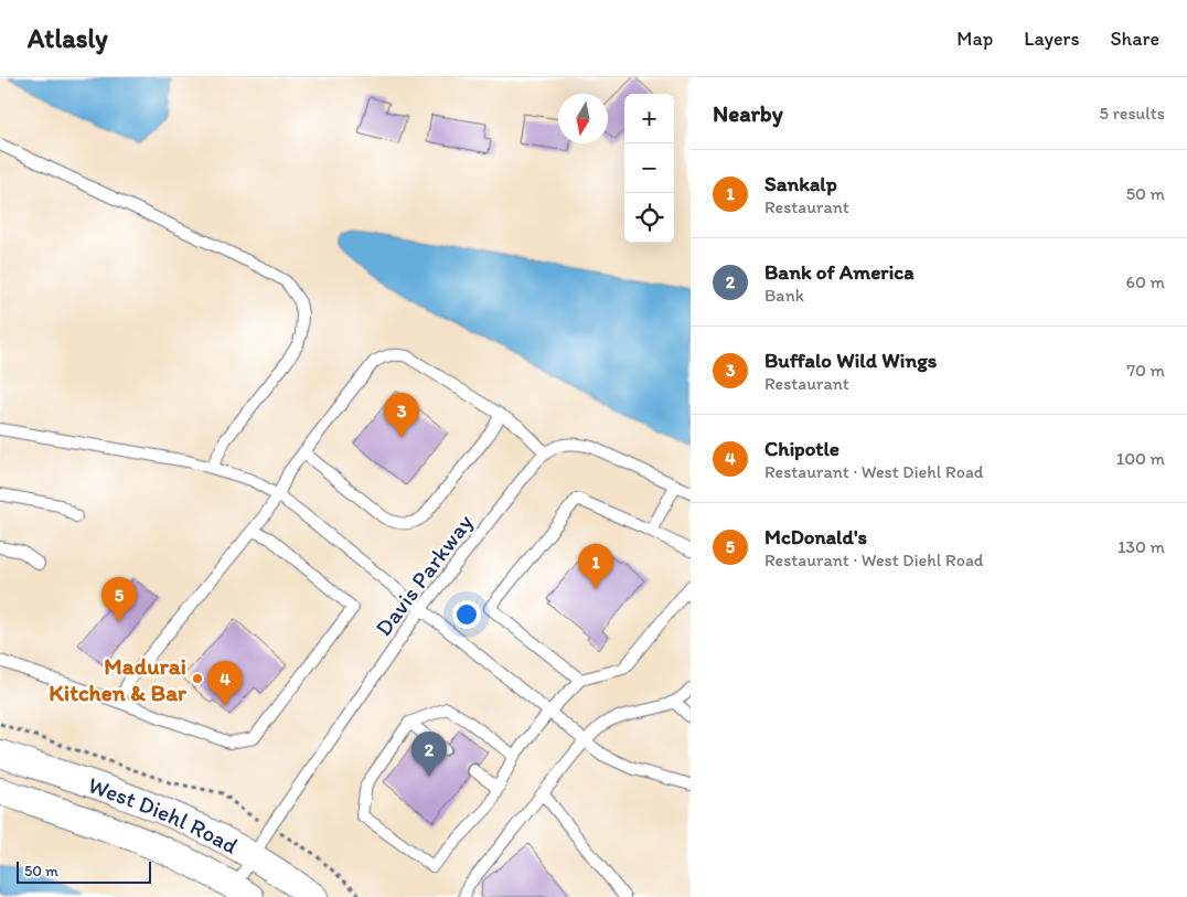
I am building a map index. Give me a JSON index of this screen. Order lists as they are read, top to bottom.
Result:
{
  "streets": {
    "street": ["West Diehl Road"],
    "lane": ["Davis Parkway"]
  },
  "crossings": [
    ["Davis Parkway", "West Diehl Road"]
  ],
  "places": ["Madurai Kitchen & Bar"],
  "scale_bar": "50 m",
  "north": "bottom",
  "page": {
    "header": "Atlasly",
    "nav": ["Map", "Layers", "Share"],
    "heading": ["Nearby", "5 results"],
    "map_buttons": ["+", "−"],
    "list": [
      {
        "mark": "1",
        "name": "Sankalp",
        "note": "Restaurant",
        "value": "50 m"
      },
      {
        "mark": "2",
        "name": "Bank of America",
        "note": "Bank",
        "value": "60 m"
      },
      {
        "mark": "3",
        "name": "Buffalo Wild Wings",
        "note": "Restaurant",
        "value": "70 m"
      },
      {
        "mark": "4",
        "name": "Chipotle",
        "note": "Restaurant · West Diehl Road",
        "value": "100 m"
      },
      {
        "mark": "5",
        "name": "McDonald's",
        "note": "Restaurant · West Diehl Road",
        "value": "130 m"
      }
    ],
    "pins": [
      "3",
      "1",
      "5",
      "4",
      "2"
    ],
    "scale": "50 m"
  }
}
